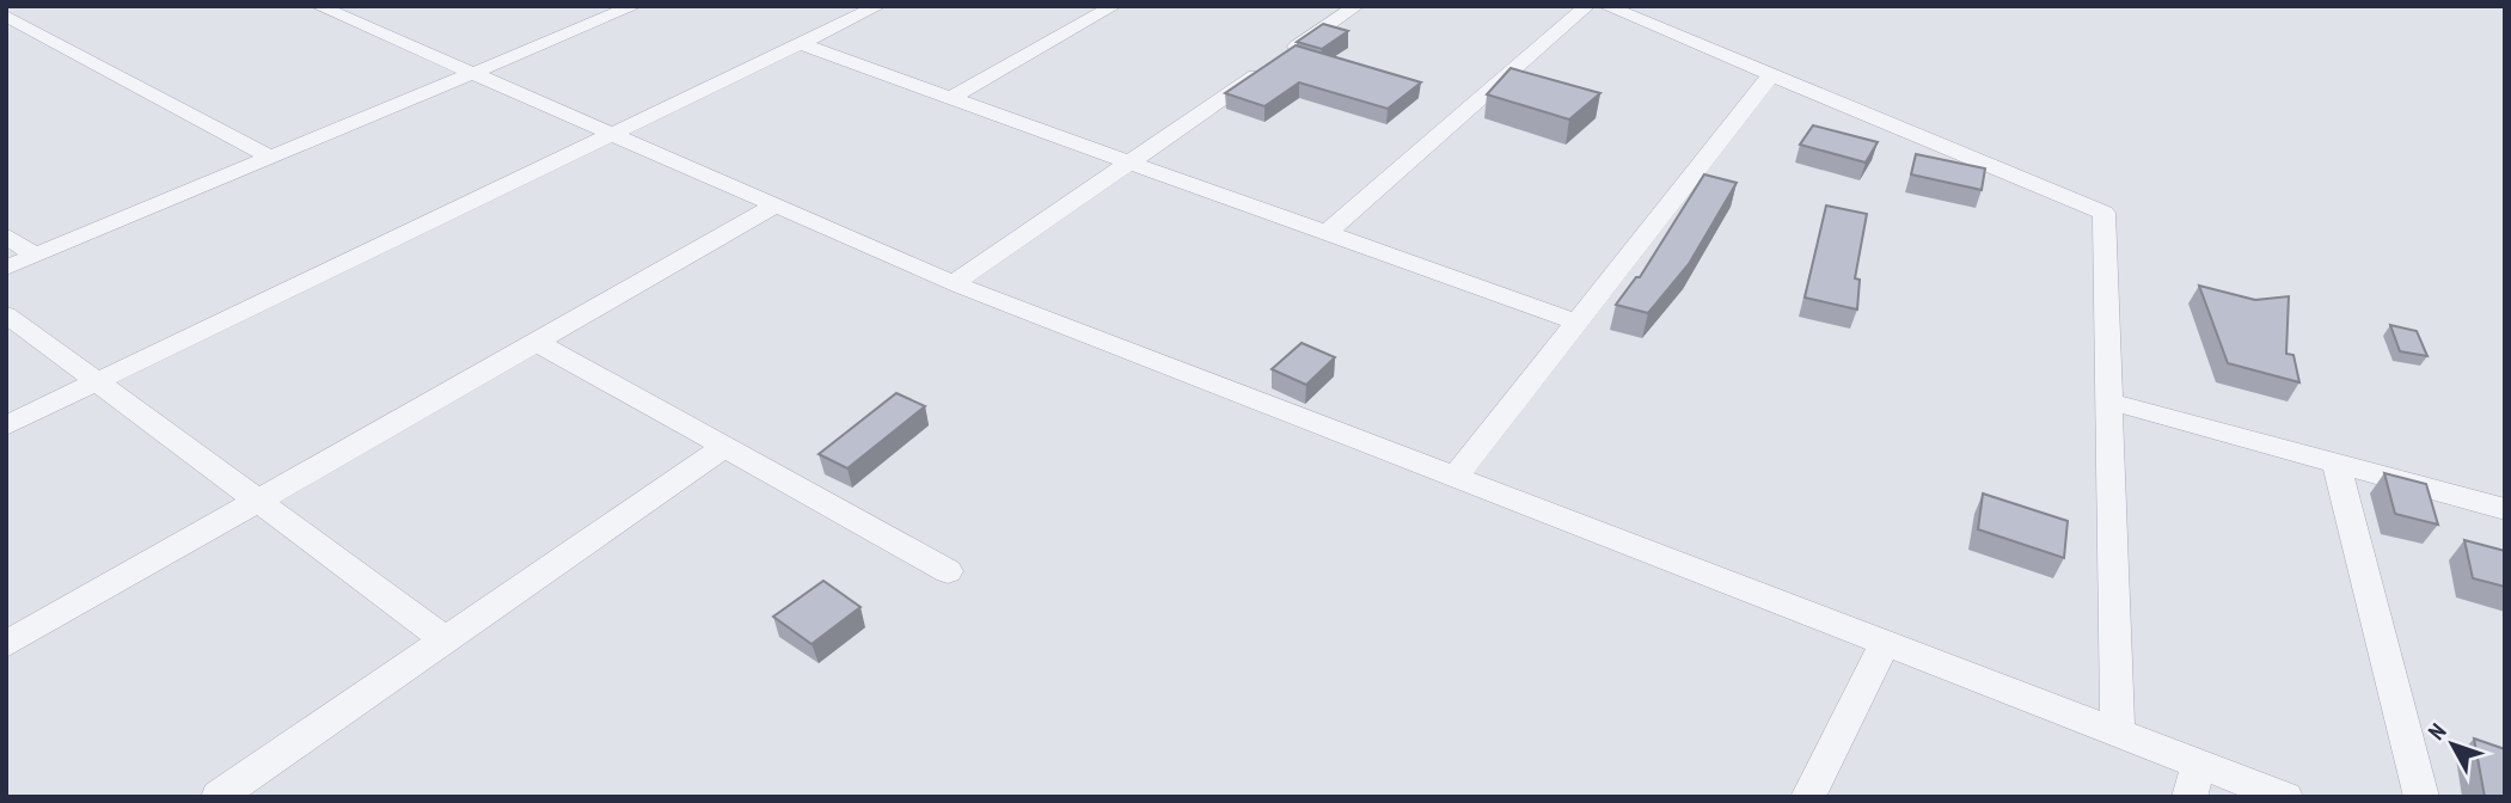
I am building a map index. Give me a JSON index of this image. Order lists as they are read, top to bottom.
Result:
{
  "north": "top left"
}
